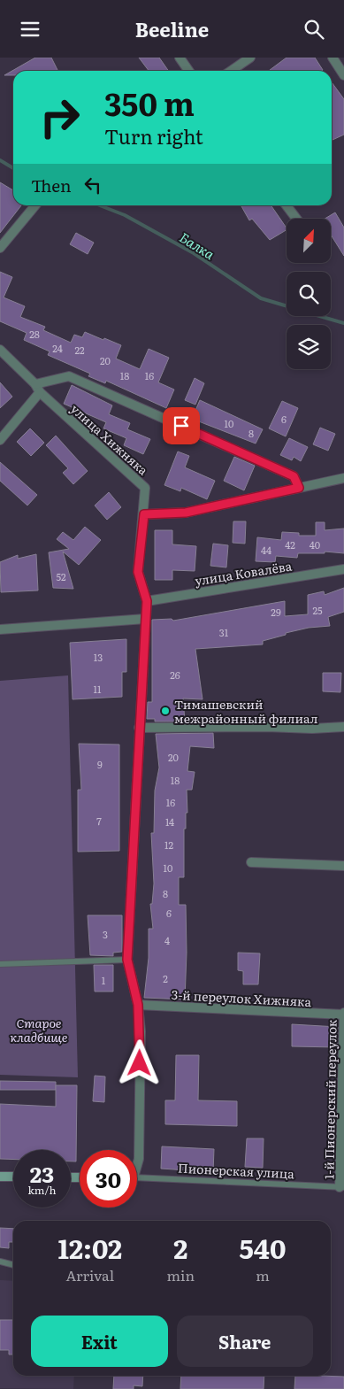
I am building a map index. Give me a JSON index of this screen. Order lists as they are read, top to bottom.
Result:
{
  "streets": {
    "street": [
      "улица Хижняка",
      "улица Ковалёва",
      "3-й переулок Хижняка",
      "1-й Пионерский переулок"
    ],
    "lane": ["Пионерская улица"]
  },
  "crossings": [
    ["улица Хижняка", "улица Ковалёва"],
    ["улица Хижняка", "3-й переулок Хижняка"],
    ["3-й переулок Хижняка", "1-й Пионерский переулок"],
    ["1-й Пионерский переулок", "Пионерская улица"]
  ],
  "water": ["Балка"],
  "parks": ["Старое кладбище"],
  "places": ["Тимашевский межрайонный филиал"],
  "house_numbers": [
    "28",
    "24",
    "22",
    "20",
    "18",
    "16",
    "6",
    "10",
    "8",
    "42",
    "40",
    "44",
    "52",
    "25",
    "29",
    "31",
    "13",
    "26",
    "11",
    "20",
    "9",
    "18",
    "16",
    "7",
    "14",
    "12",
    "10",
    "8",
    "6",
    "3",
    "4",
    "2",
    "1"
  ],
  "north": "top right",
  "page": {
    "header": "Beeline",
    "turn": ["350 m", "Turn right"],
    "then": "Then",
    "speed": "23 km/h",
    "limit": "30",
    "eta": [
      "12:02",
      "Arrival",
      "2",
      "min",
      "540",
      "m"
    ],
    "buttons": ["Exit", "Share"]
  }
}
